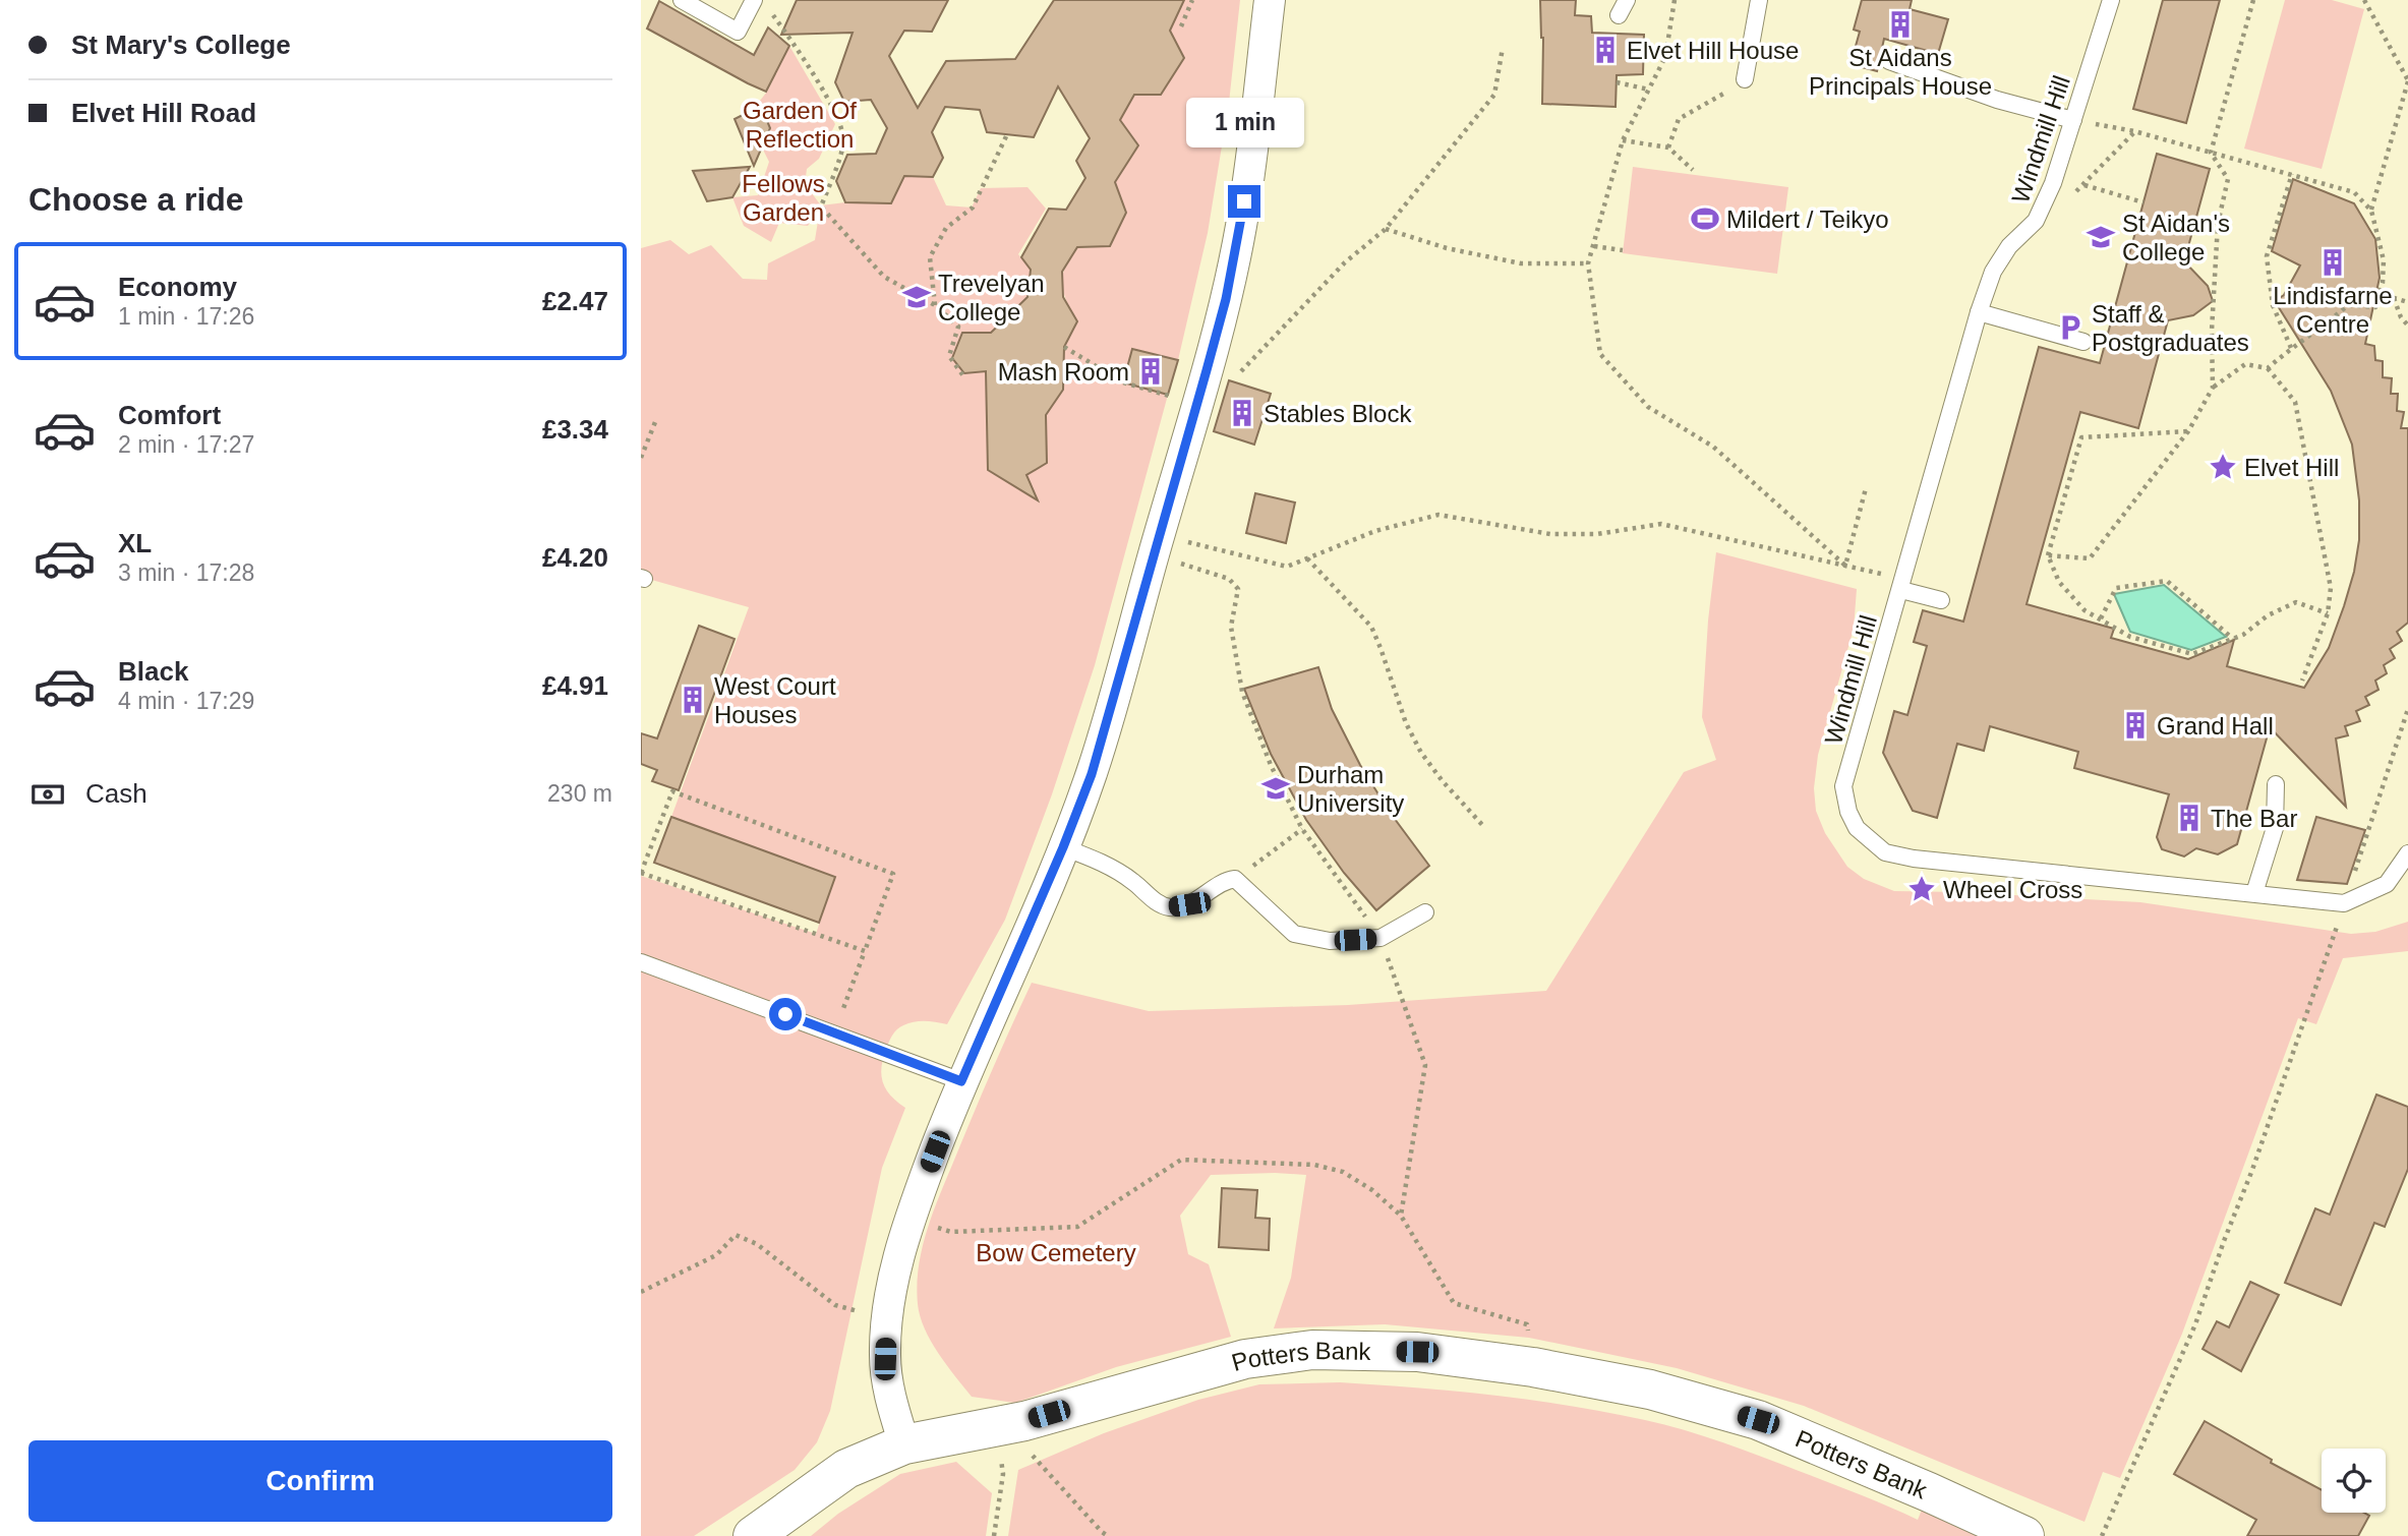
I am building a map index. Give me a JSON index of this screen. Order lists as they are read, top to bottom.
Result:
{
  "streets": {
    "street": ["Potters Bank"],
    "lane": ["Windmill Hill"]
  },
  "parks": ["Garden Of Reflection", "Fellows Garden", "Bow Cemetery"],
  "places": {
    "building": [
      "St Aidans Principals House",
      "Elvet Hill House",
      "Lindisfarne Centre",
      "Mash Room",
      "Stables Block",
      "West Court Houses",
      "Grand Hall",
      "The Bar"
    ],
    "sports": ["Mildert / Teikyo"],
    "school or university": ["St Aidan's College", "Trevelyan College", "Durham University"],
    "parking": ["Staff & Postgraduates"],
    "place": ["Elvet Hill", "Wheel Cross"]
  },
  "page": {
    "banner": ["St Mary's College", "Elvet Hill Road"],
    "bubble": "1 min",
    "heading": "Choose a ride",
    "list": [
      {
        "name": "Economy",
        "note": "1 min · 17:26",
        "value": "£2.47"
      },
      {
        "name": "Comfort",
        "note": "2 min · 17:27",
        "value": "£3.34"
      },
      {
        "name": "XL",
        "note": "3 min · 17:28",
        "value": "£4.20"
      },
      {
        "name": "Black",
        "note": "4 min · 17:29",
        "value": "£4.91"
      }
    ],
    "pay": ["Cash", "230 m"],
    "buttons": "Confirm"
  }
}
